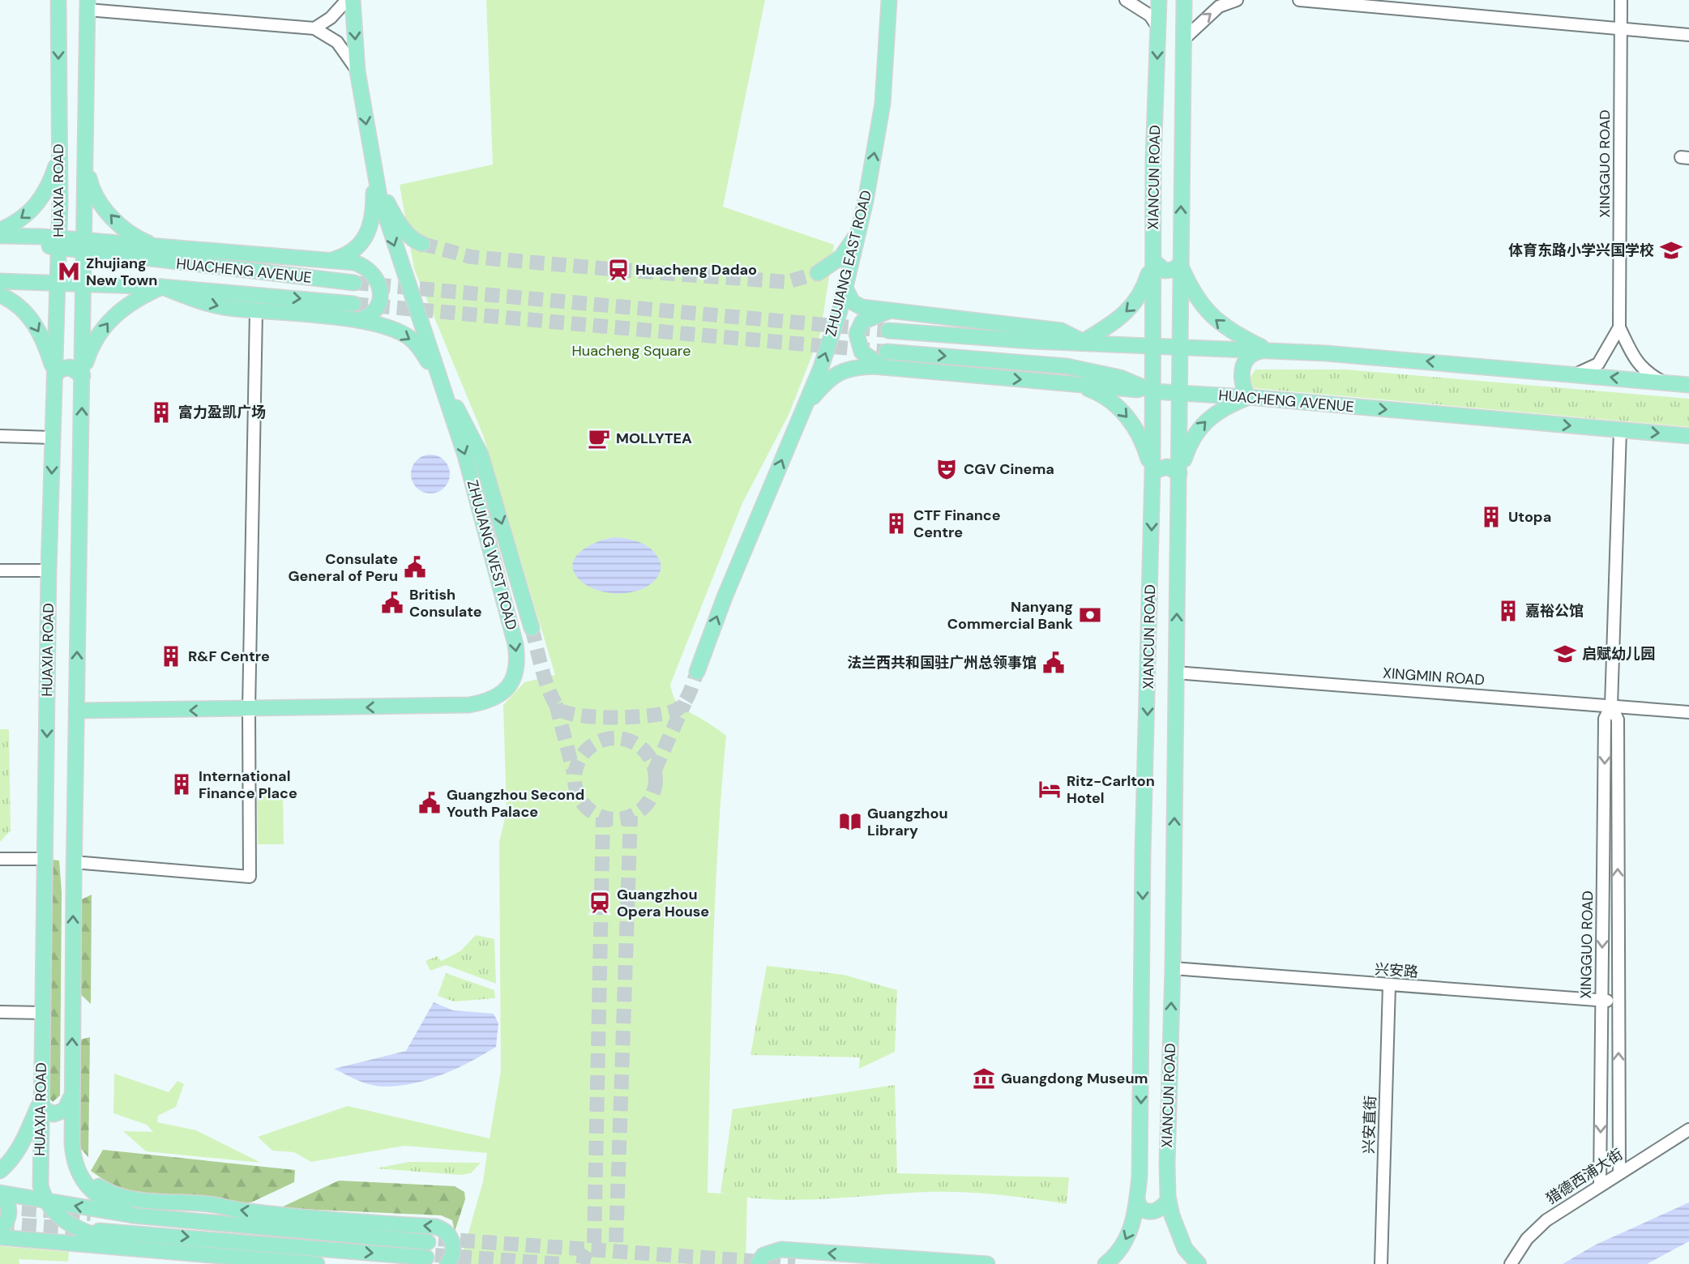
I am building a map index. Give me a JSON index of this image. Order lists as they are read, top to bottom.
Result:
{
  "streets": {
    "main road": [
      "XIANCUN ROAD",
      "HUAXIA ROAD",
      "ZHUJIANG EAST ROAD",
      "HUACHENG AVENUE",
      "ZHUJIANG WEST ROAD"
    ],
    "street": [
      "XINGGUO ROAD",
      "XINGMIN ROAD",
      "兴安路",
      "兴安直街",
      "猎德西浦大街"
    ]
  },
  "crossings": [
    ["XINGGUO ROAD", "HUACHENG AVENUE"],
    ["XINGGUO ROAD", "XINGMIN ROAD"],
    ["XINGGUO ROAD", "兴安路"],
    ["XINGGUO ROAD", "猎德西浦大街"],
    ["XIANCUN ROAD", "HUACHENG AVENUE"],
    ["XIANCUN ROAD", "XINGMIN ROAD"],
    ["XIANCUN ROAD", "兴安路"],
    ["HUAXIA ROAD", "HUACHENG AVENUE"],
    ["HUAXIA ROAD", "ZHUJIANG WEST ROAD"],
    ["兴安路", "兴安直街"]
  ],
  "one_way": ["ZHUJIANG EAST ROAD"],
  "parks": ["Huacheng Square"],
  "places": {
    "school or university": ["体育东路小学兴国学校", "启赋幼儿园"],
    "station": ["Huacheng Dadao", "Guangzhou Opera House"],
    "metro station": ["Zhujiang New Town"],
    "building": [
      "富力盈凯广场",
      "Utopa",
      "CTF Finance Centre",
      "嘉裕公馆",
      "R&F Centre",
      "International Finance Place"
    ],
    "cafe": ["MOLLYTEA"],
    "theatre": ["CGV Cinema"],
    "public building": [
      "Consulate General of Peru",
      "British Consulate",
      "法兰西共和国驻广州总领事馆",
      "Guangzhou Second Youth Palace"
    ],
    "bank": ["Nanyang Commercial Bank"],
    "hotel": ["Ritz-Carlton Hotel"],
    "library": ["Guangzhou Library"],
    "museum": ["Guangdong Museum"]
  }
}
